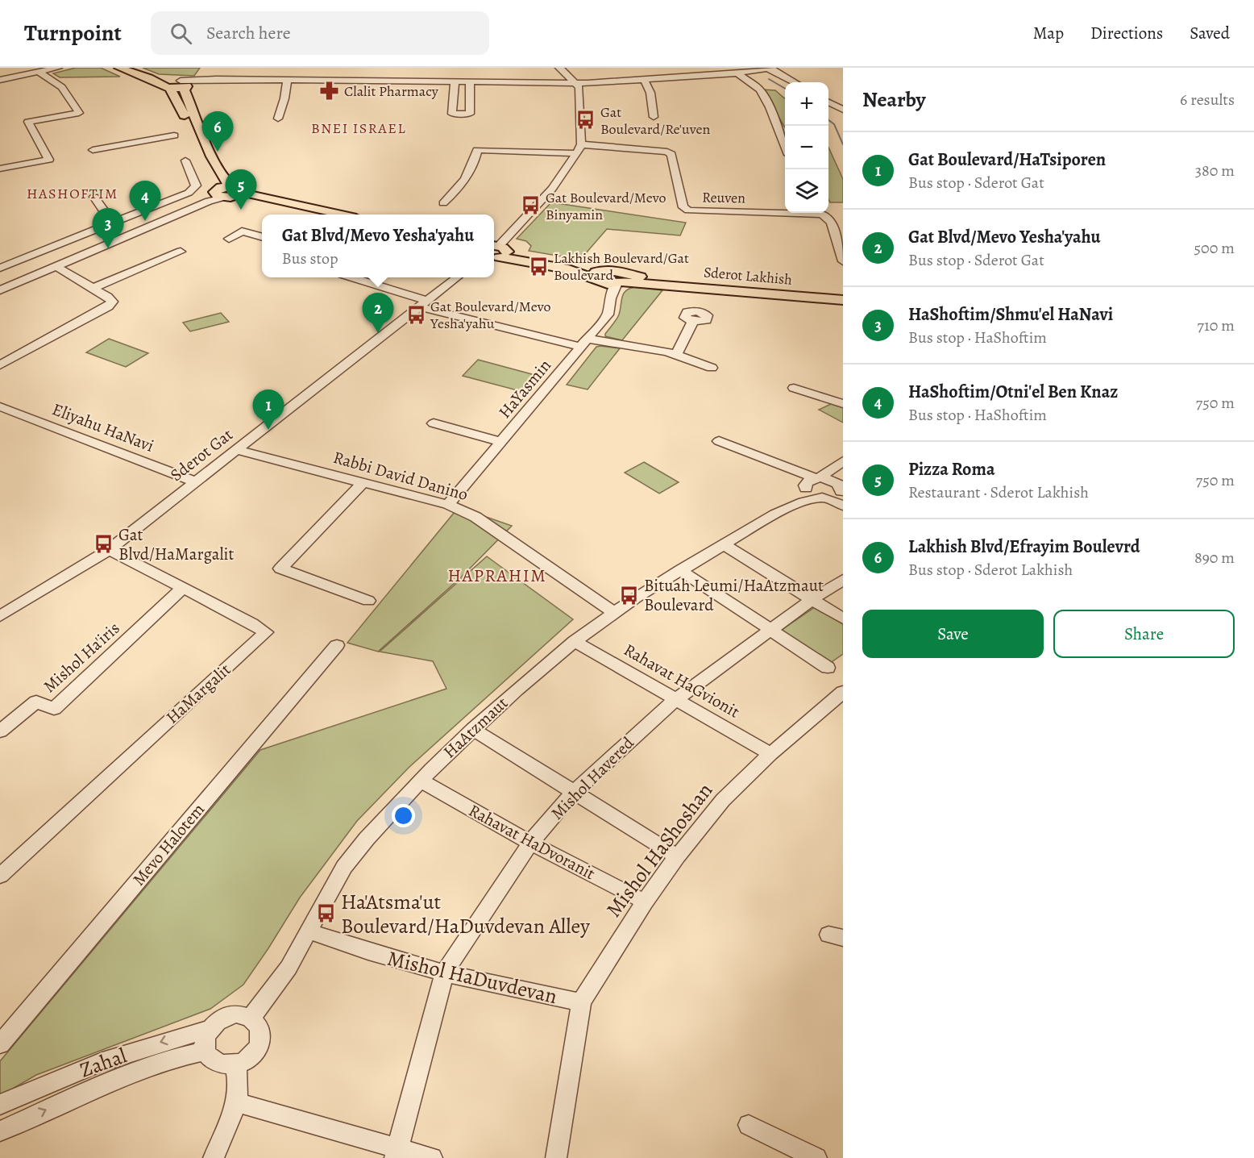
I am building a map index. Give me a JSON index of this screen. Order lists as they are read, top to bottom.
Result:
{
  "streets": {
    "main road": ["Sderot Lakhish"],
    "street": [
      "Reuven",
      "HaYasmin",
      "Eliyahu HaNavi",
      "Sderot Gat",
      "Rabbi David Danino",
      "Mishol Ha'iris",
      "Rahavat HaGvionit",
      "HaMargalit",
      "HaAtzmaut",
      "Mishol Havered",
      "Rahavat HaDvoranit",
      "Mevo Halotem",
      "Mishol HaShoshan",
      "Mishol HaDuvdevan",
      "Zahal"
    ]
  },
  "crossings": [
    ["Sderot Lakhish", "HaYasmin"],
    ["Eliyahu HaNavi", "Sderot Gat"],
    ["Sderot Gat", "Rabbi David Danino"],
    ["Sderot Gat", "HaMargalit"],
    ["Rabbi David Danino", "HaAtzmaut"],
    ["Mishol Ha'iris", "HaMargalit"],
    ["Rahavat HaGvionit", "HaAtzmaut"],
    ["Rahavat HaGvionit", "Mishol Havered"],
    ["Rahavat HaGvionit", "Mishol HaShoshan"],
    ["HaAtzmaut", "Rahavat HaDvoranit"],
    ["HaAtzmaut", "Mishol HaDuvdevan"],
    ["HaAtzmaut", "Zahal"],
    ["Mishol Havered", "Rahavat HaDvoranit"],
    ["Mishol Havered", "Mishol HaDuvdevan"],
    ["Rahavat HaDvoranit", "Mishol HaShoshan"],
    ["Mishol HaShoshan", "Mishol HaDuvdevan"]
  ],
  "districts": ["BNEI ISRAEL", "HASHOFTIM", "HAPRAHIM"],
  "places": {
    "pharmacy": ["Clalit Pharmacy"],
    "bus stop": [
      "Gat Boulevard/Re'uven",
      "Gat Boulevard/Mevo Binyamin",
      "Lakhish Boulevard/Gat Boulevard",
      "Gat Boulevard/Mevo Yesha'yahu",
      "Gat Blvd/HaMargalit",
      "Bituah Leumi/HaAtzmaut Boulevard",
      "Ha'Atsma'ut Boulevard/HaDuvdevan Alley"
    ]
  },
  "page": {
    "header": "Turnpoint",
    "search": "Search here",
    "nav": ["Map", "Directions", "Saved"],
    "heading": ["Nearby", "6 results"],
    "map_buttons": ["+", "−"],
    "pins": [
      "6",
      "5",
      "4",
      "3",
      "2",
      "1"
    ],
    "list": [
      {
        "mark": "1",
        "name": "Gat Boulevard/HaTsiporen",
        "note": "Bus stop · Sderot Gat",
        "value": "380 m"
      },
      {
        "mark": "2",
        "name": "Gat Blvd/Mevo Yesha'yahu",
        "note": "Bus stop · Sderot Gat",
        "value": "500 m"
      },
      {
        "mark": "3",
        "name": "HaShoftim/Shmu'el HaNavi",
        "note": "Bus stop · HaShoftim",
        "value": "710 m"
      },
      {
        "mark": "4",
        "name": "HaShoftim/Otni'el Ben Knaz",
        "note": "Bus stop · HaShoftim",
        "value": "750 m"
      },
      {
        "mark": "5",
        "name": "Pizza Roma",
        "note": "Restaurant · Sderot Lakhish",
        "value": "750 m"
      },
      {
        "mark": "6",
        "name": "Lakhish Blvd/Efrayim Boulevrd",
        "note": "Bus stop · Sderot Lakhish",
        "value": "890 m"
      }
    ],
    "popup": ["Gat Blvd/Mevo Yesha'yahu", "Bus stop"],
    "buttons": ["Save", "Share"]
  }
}
